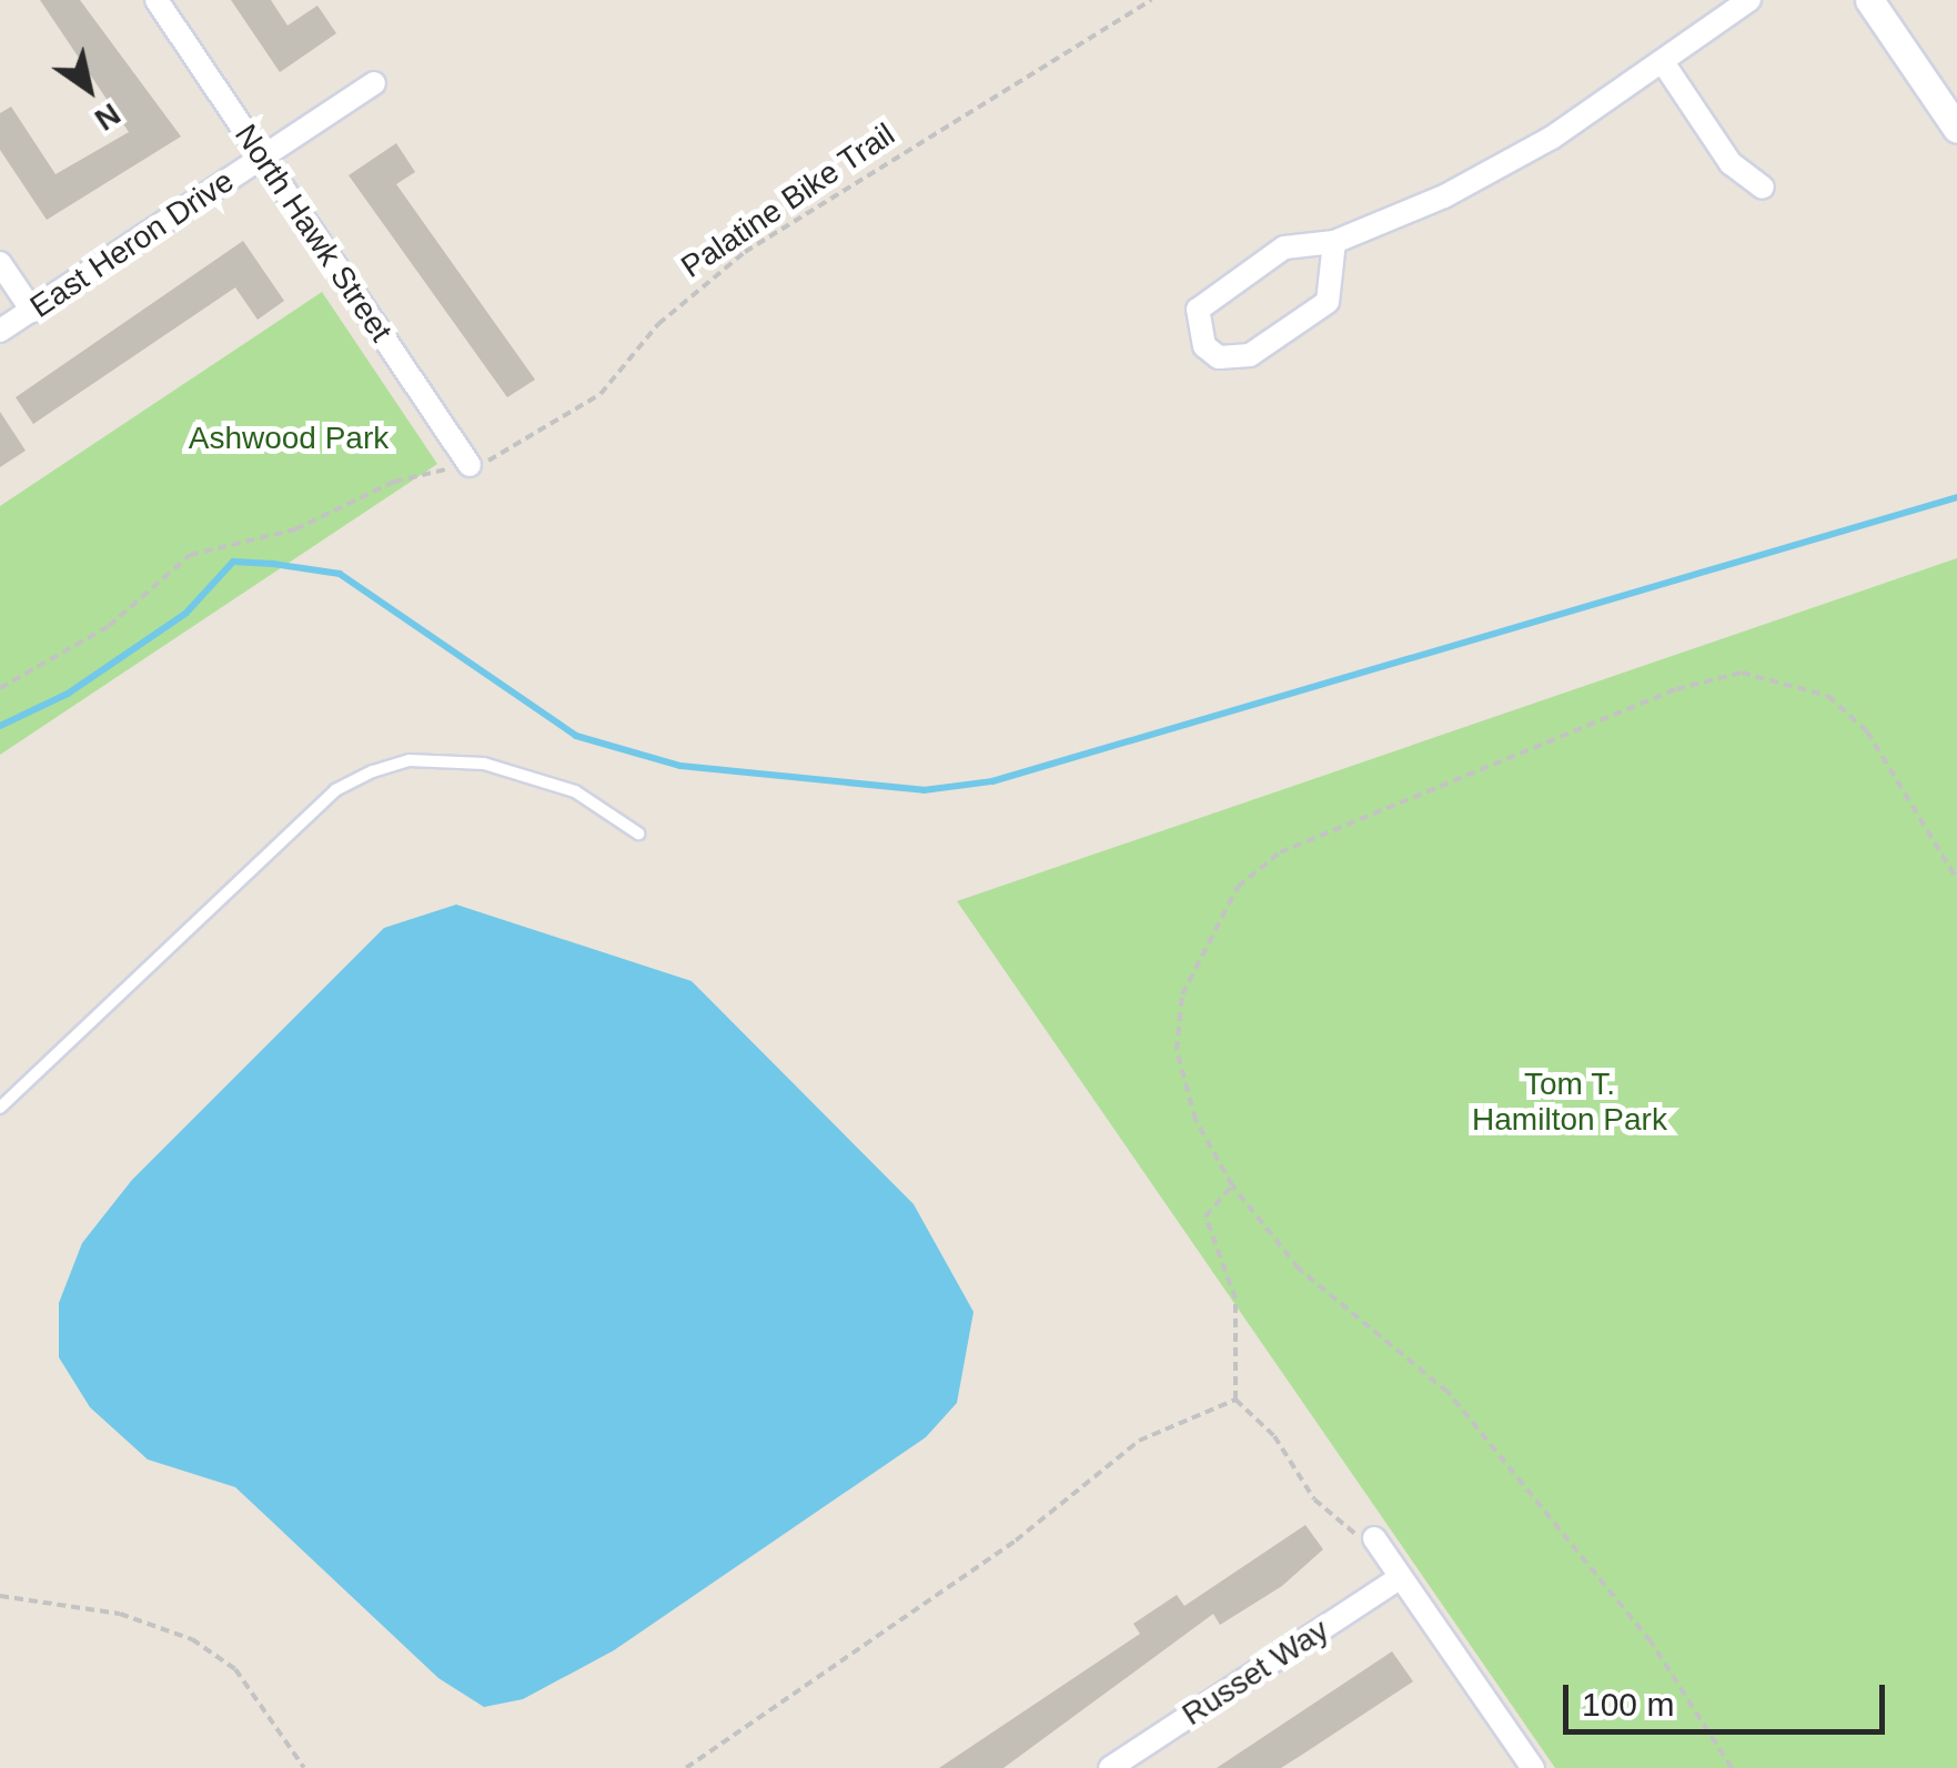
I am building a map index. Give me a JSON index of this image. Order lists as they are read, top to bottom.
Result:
{
  "streets": {
    "street": ["North Hawk Street", "East Heron Drive", "Russet Way"],
    "path": ["Palatine Bike Trail"]
  },
  "crossings": [
    ["Palatine Bike Trail", "North Hawk Street"],
    ["North Hawk Street", "East Heron Drive"]
  ],
  "parks": ["Ashwood Park", "Tom T. Hamilton Park"],
  "scale_bar": "100 m",
  "north": "bottom right"
}
